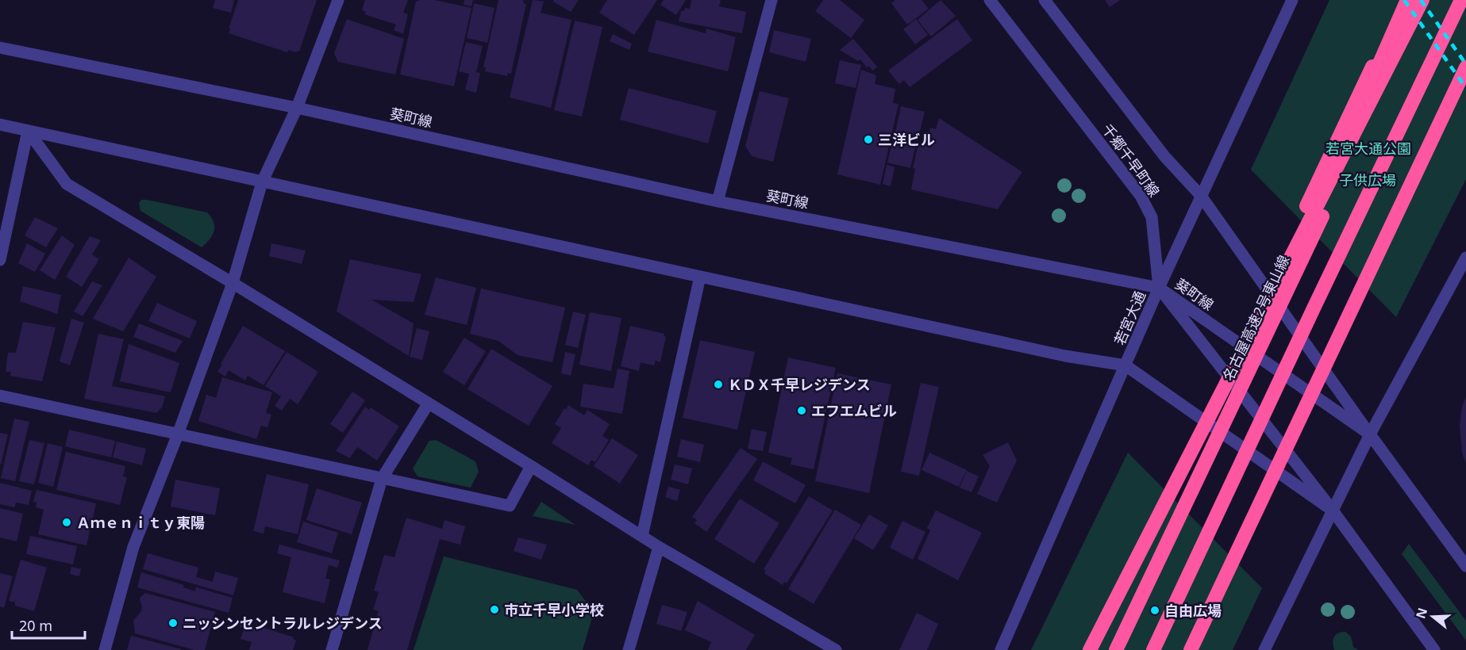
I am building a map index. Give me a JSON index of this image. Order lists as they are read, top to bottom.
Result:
{
  "streets": {
    "highway": ["名古屋高速2号東山線"],
    "street": ["葵町線", "千郷千早町線", "若宮大通"]
  },
  "crossings": [
    ["葵町線", "千郷千早町線"],
    ["葵町線", "若宮大通"],
    ["千郷千早町線", "若宮大通"]
  ],
  "parks": ["若宮大通公園", "子供広場"],
  "places": [
    "三洋ビル",
    "ＫＤＸ千早レジデンス",
    "エフエムビル",
    "Ａｍｅｎｉｔｙ東陽",
    "市立千早小学校",
    "自由広場",
    "ニッシンセントラルレジデンス"
  ],
  "scale_bar": "20 m",
  "north": "left"
}
